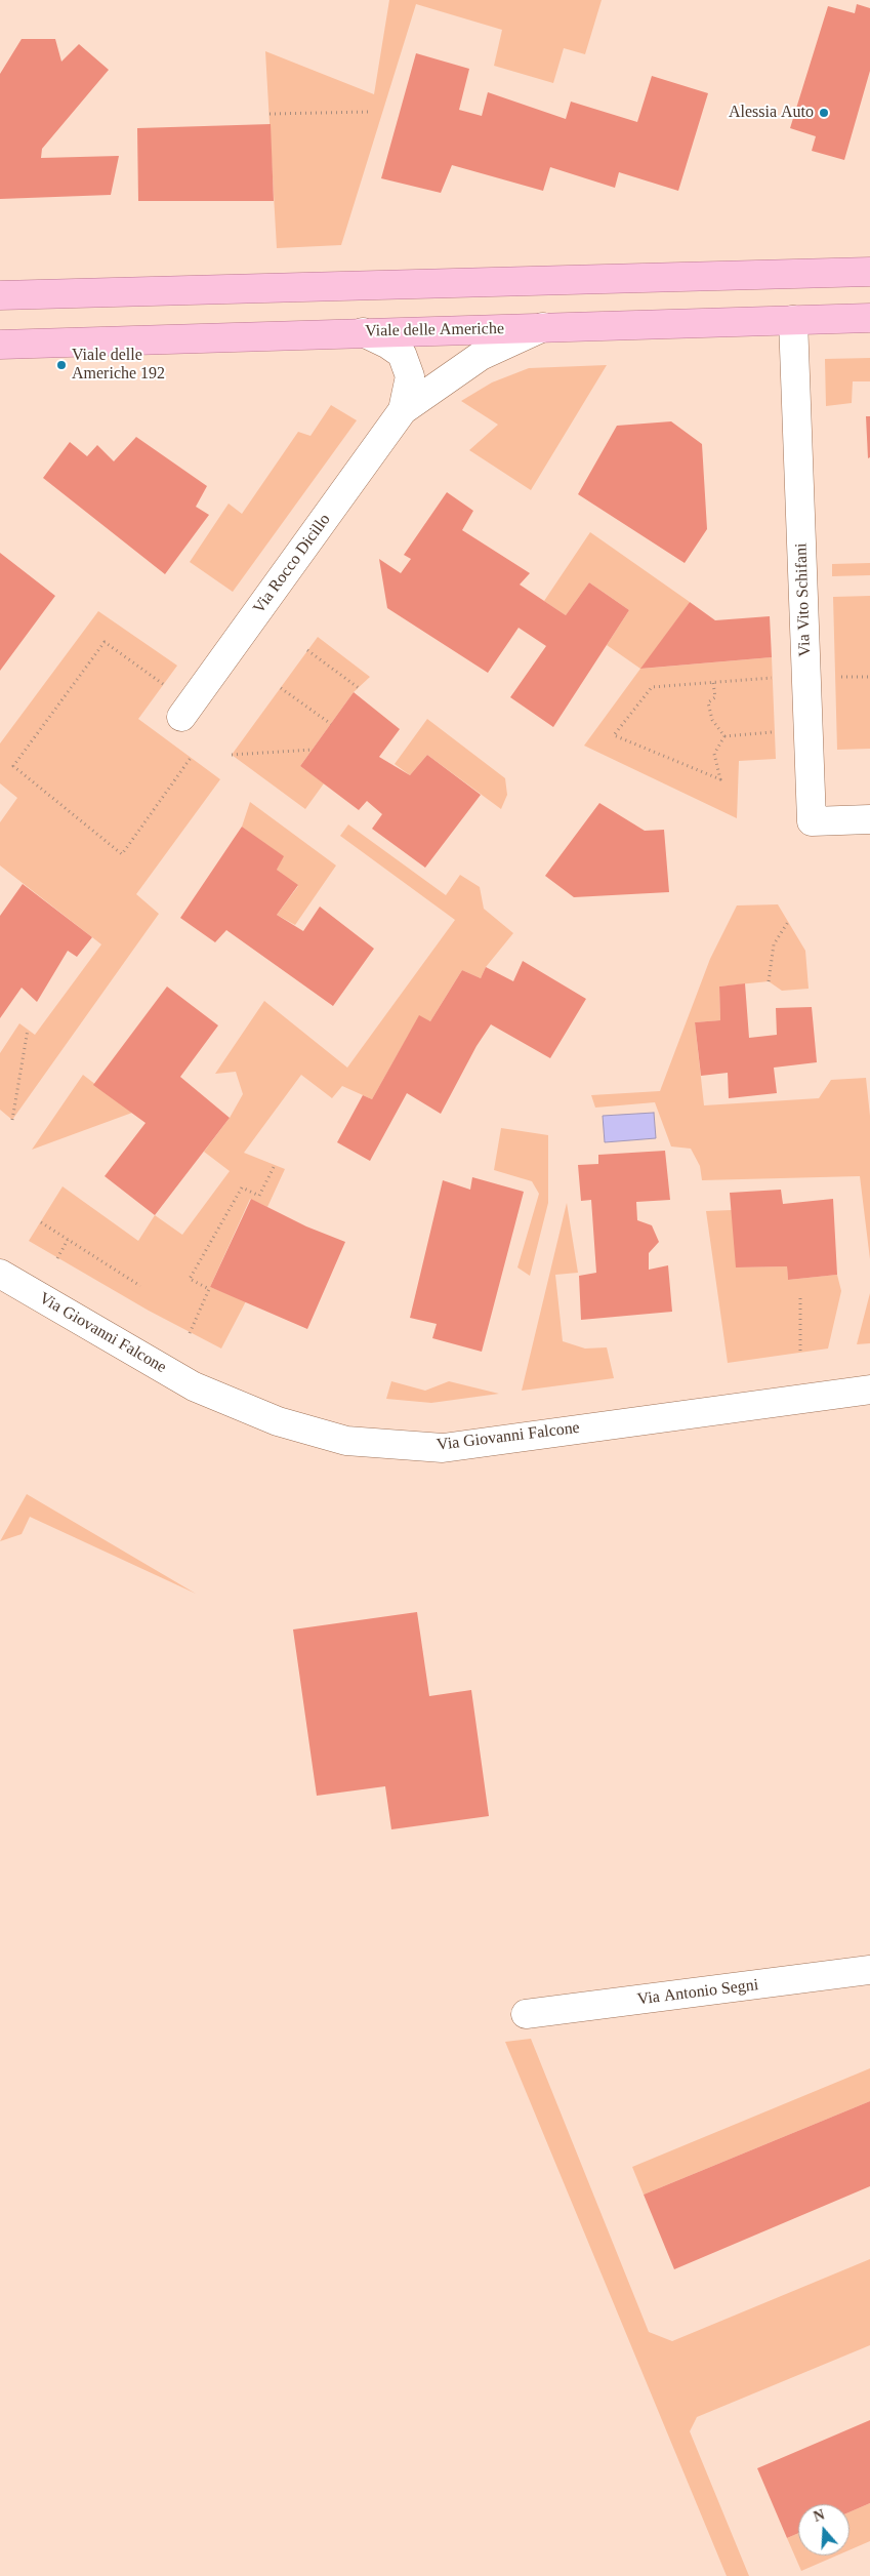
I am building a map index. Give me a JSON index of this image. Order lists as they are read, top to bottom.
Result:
{
  "streets": {
    "main road": ["Viale delle Americhe"],
    "street": [
      "Via Rocco Dicillo",
      "Via Vito Schifani",
      "Via Giovanni Falcone",
      "Via Antonio Segni"
    ]
  },
  "crossings": [
    ["Viale delle Americhe", "Via Vito Schifani"]
  ],
  "places": ["Alessia Auto", "Viale delle Americhe 192"],
  "north": "top"
}
